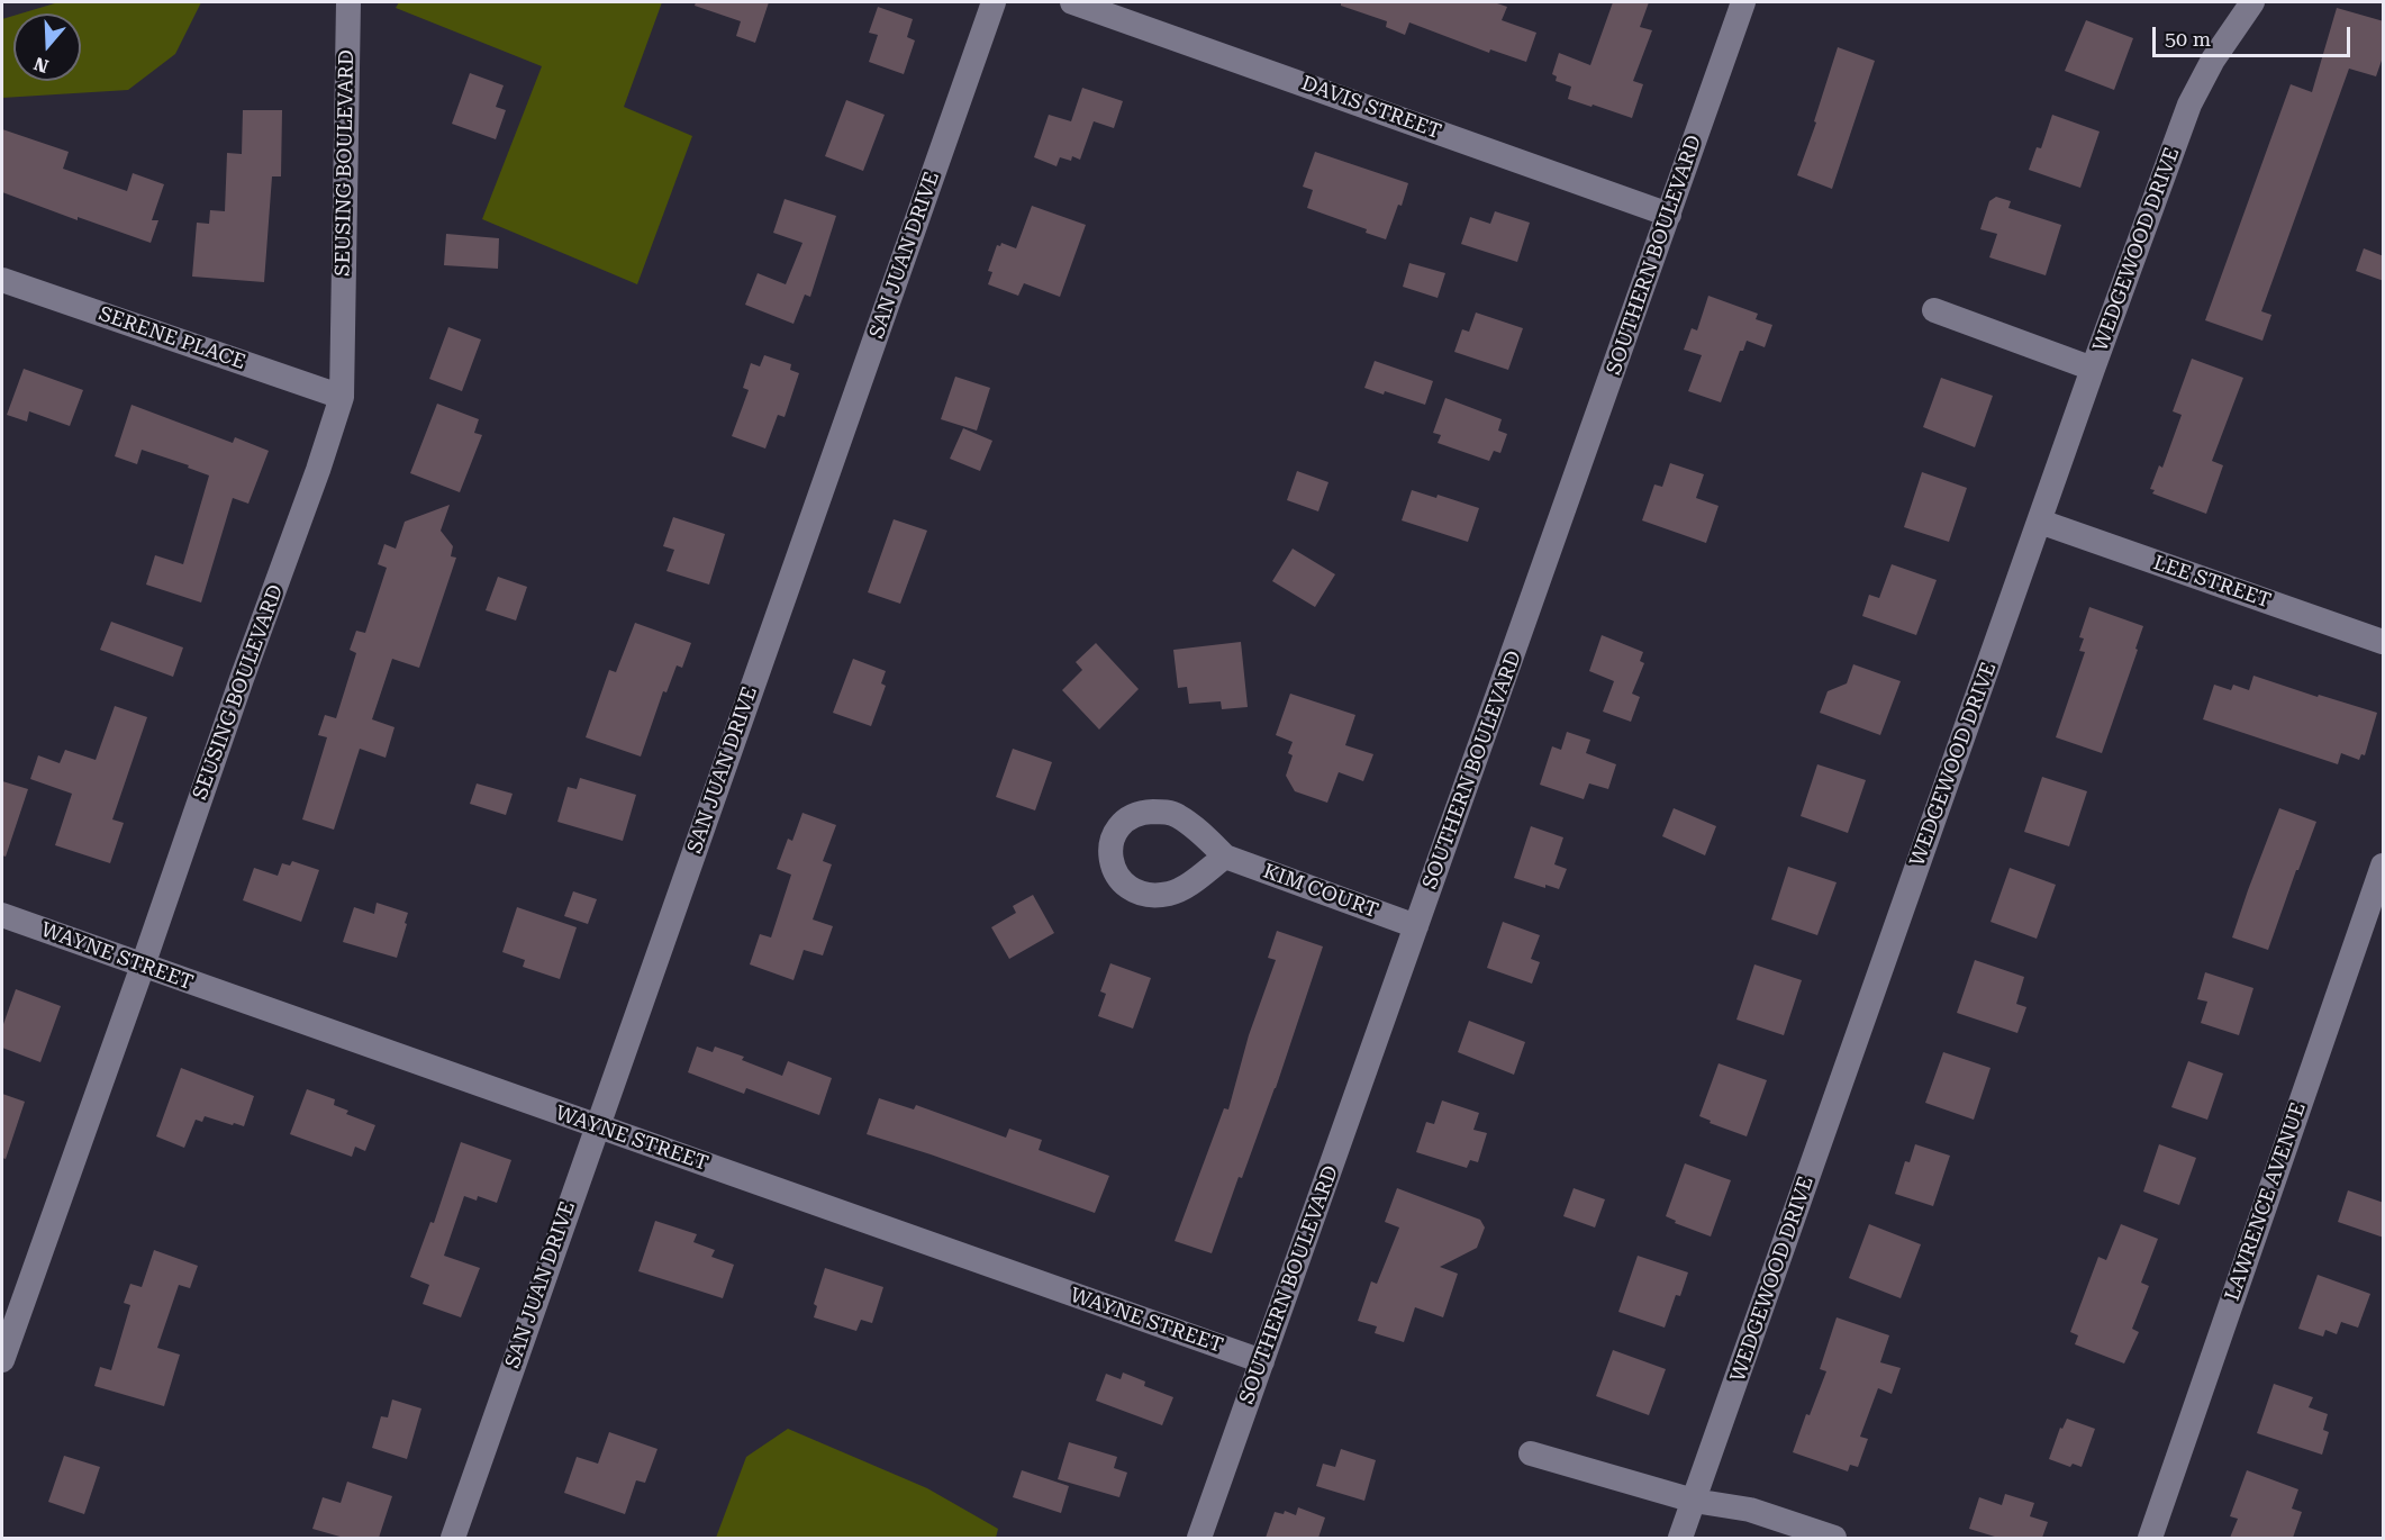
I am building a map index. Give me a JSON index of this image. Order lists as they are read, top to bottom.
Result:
{
  "streets": {
    "street": [
      "DAVIS STREET",
      "SEUSING BOULEVARD",
      "WEDGEWOOD DRIVE",
      "SAN JUAN DRIVE",
      "SOUTHERN BOULEVARD",
      "SERENE PLACE",
      "LEE STREET",
      "KIM COURT",
      "WAYNE STREET",
      "LAWRENCE AVENUE"
    ]
  },
  "crossings": [
    ["DAVIS STREET", "SOUTHERN BOULEVARD"],
    ["SEUSING BOULEVARD", "SERENE PLACE"],
    ["SEUSING BOULEVARD", "WAYNE STREET"],
    ["WEDGEWOOD DRIVE", "LEE STREET"],
    ["SAN JUAN DRIVE", "WAYNE STREET"],
    ["SOUTHERN BOULEVARD", "KIM COURT"],
    ["SOUTHERN BOULEVARD", "WAYNE STREET"]
  ],
  "scale_bar": "50 m",
  "north": "bottom"
}
